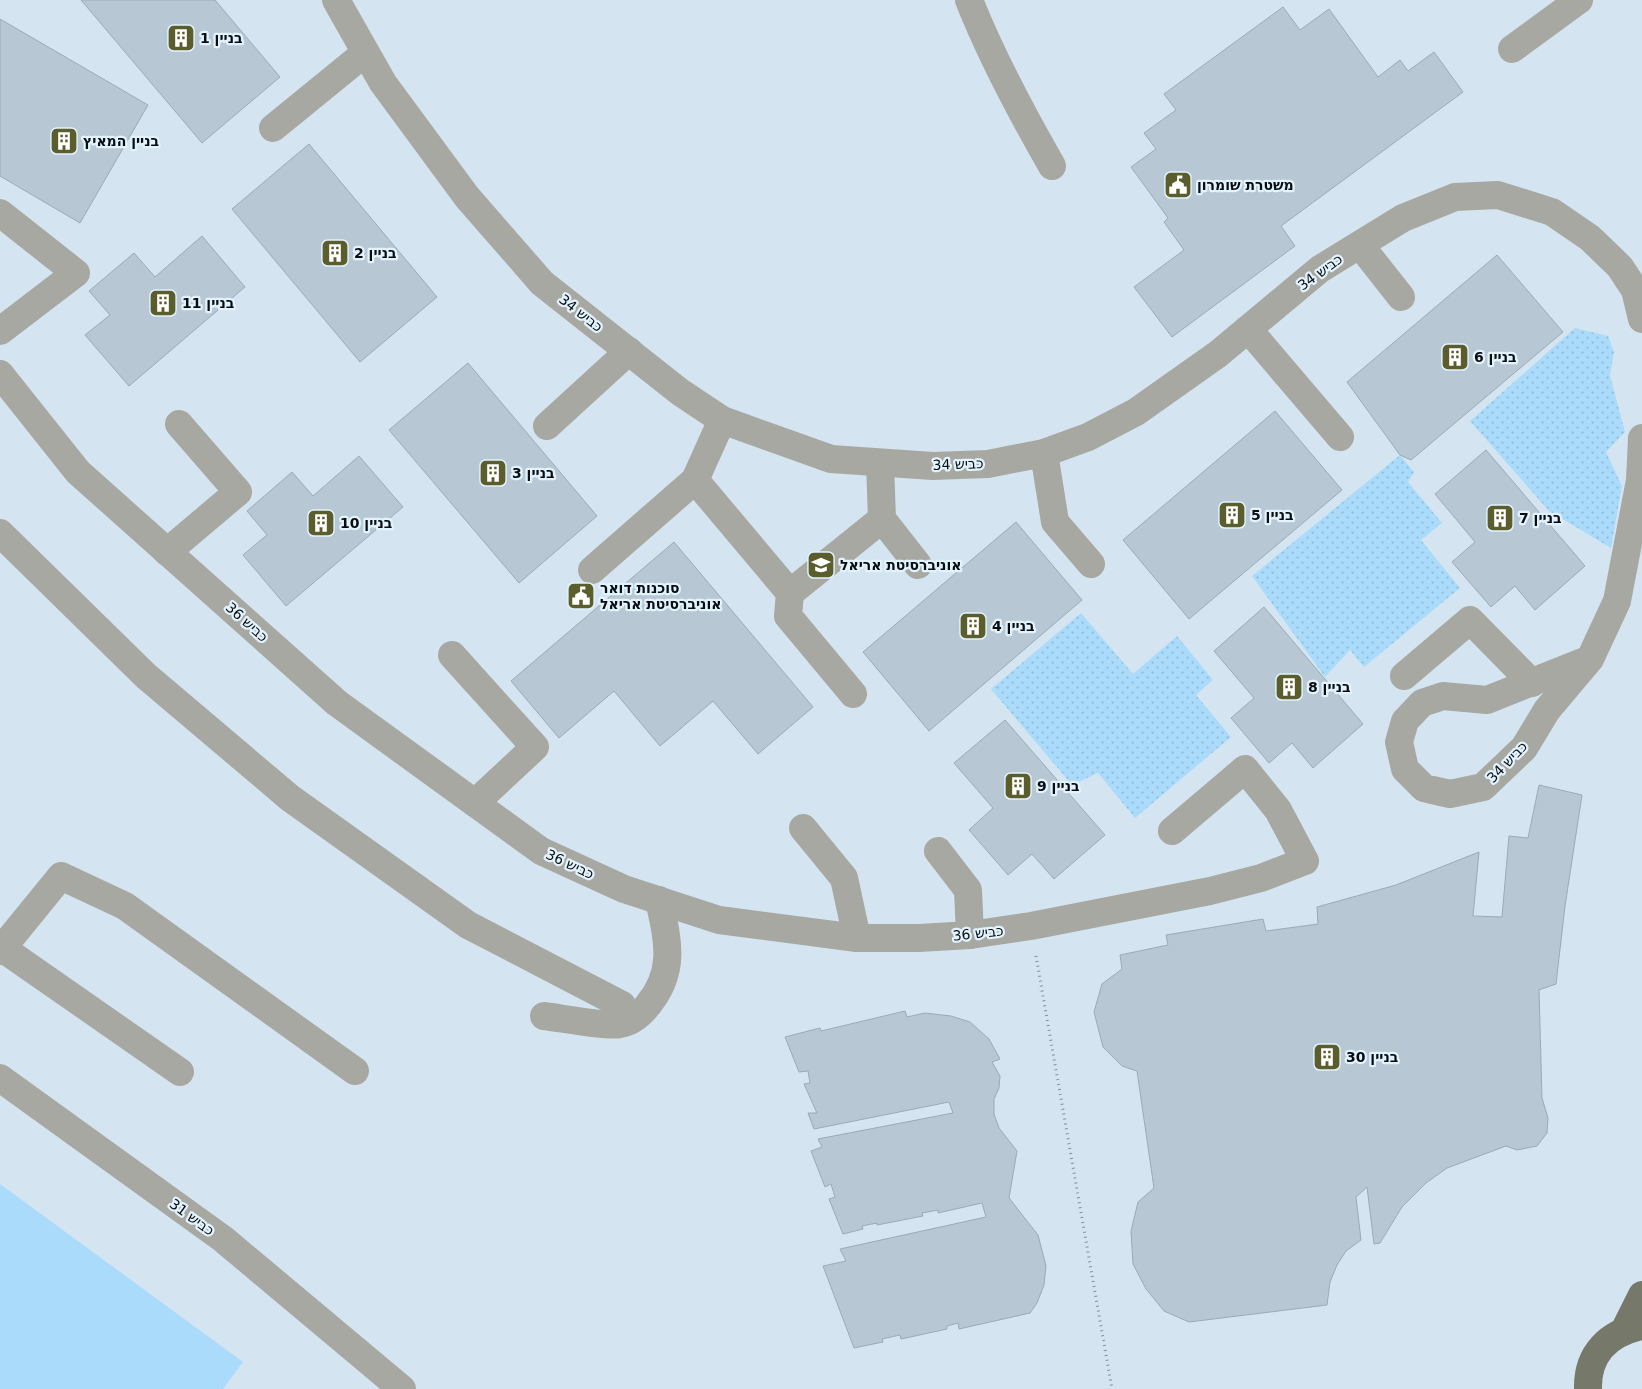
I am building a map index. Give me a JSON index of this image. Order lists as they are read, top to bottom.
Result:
{
  "streets": {
    "street": ["כביש 34", "כביש 36", "כביש 31"]
  },
  "places": {
    "building": [
      "בניין 1",
      "בניין המאיץ",
      "בניין 2",
      "בניין 11",
      "בניין 6",
      "בניין 3",
      "בניין 5",
      "בניין 7",
      "בניין 10",
      "בניין 4",
      "בניין 8",
      "בניין 9",
      "בניין 30"
    ],
    "public building": ["משטרת שומרון", "סוכנות דואר אוניברסיטת אריאל"],
    "school or university": ["אוניברסיטת אריאל"]
  }
}
